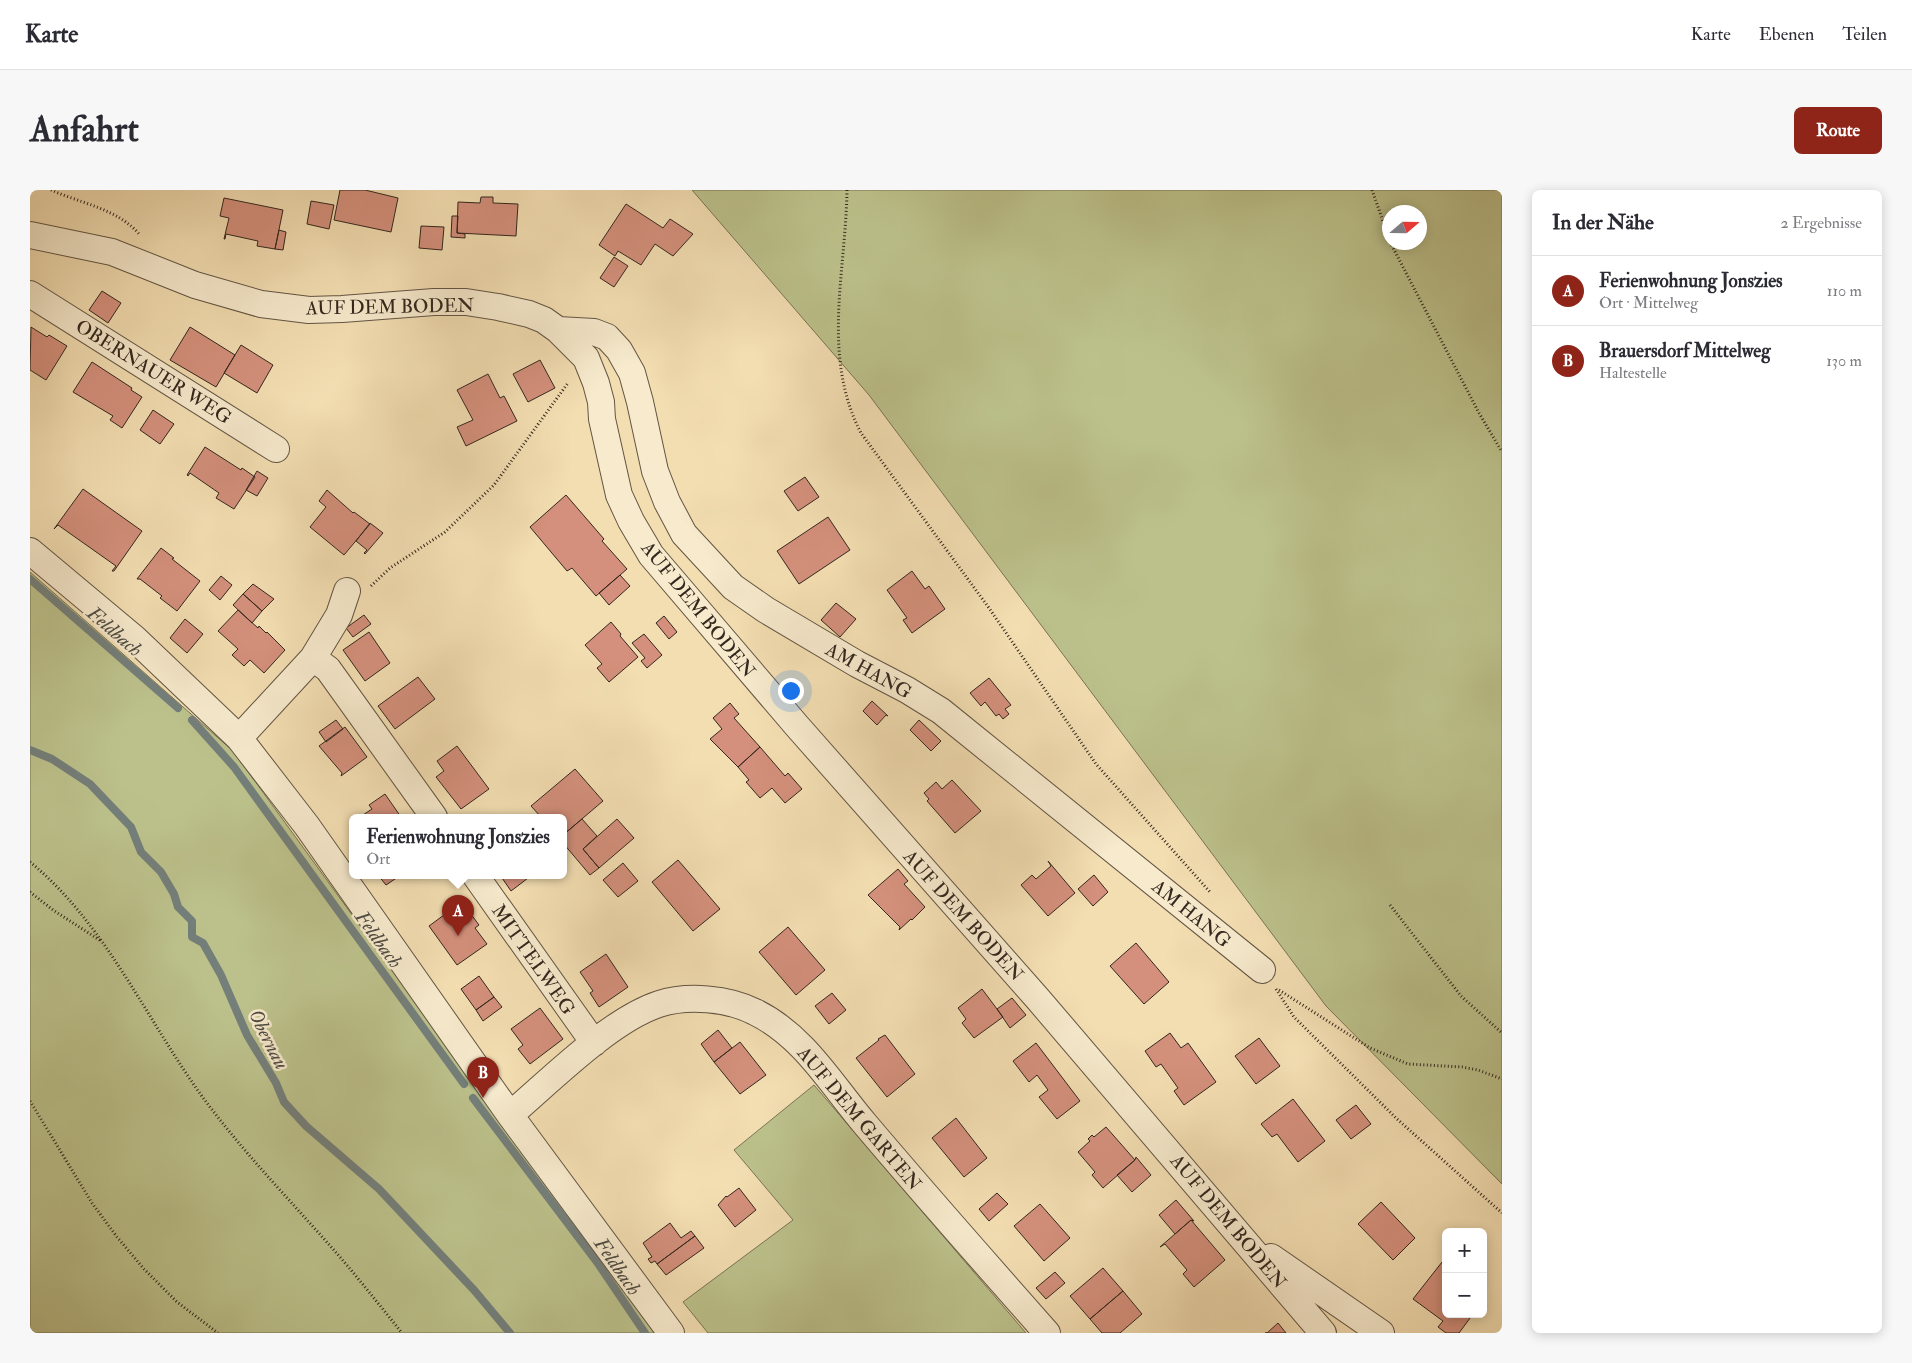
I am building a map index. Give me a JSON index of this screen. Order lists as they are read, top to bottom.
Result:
{
  "streets": {
    "street": [
      "AUF DEM BODEN",
      "OBERNAUER WEG",
      "AM HANG",
      "MITTELWEG",
      "AUF DEM GARTEN"
    ]
  },
  "crossings": [
    ["AUF DEM BODEN", "AM HANG"],
    ["MITTELWEG", "AUF DEM GARTEN"]
  ],
  "water": ["Feldbach", "Obernau"],
  "north": "right",
  "page": {
    "header": "Karte",
    "nav": ["Karte", "Ebenen", "Teilen"],
    "buttons": "Route",
    "title": "Anfahrt",
    "heading": ["In der Nähe", "2 Ergebnisse"],
    "list": [
      {
        "mark": "A",
        "name": "Ferienwohnung Jonszies",
        "note": "Ort · Mittelweg",
        "value": "110 m"
      },
      {
        "mark": "B",
        "name": "Brauersdorf Mittelweg",
        "note": "Haltestelle",
        "value": "130 m"
      }
    ],
    "popup": ["Ferienwohnung Jonszies", "Ort"],
    "pins": ["A", "B"],
    "map_buttons": ["+", "−"]
  }
}
